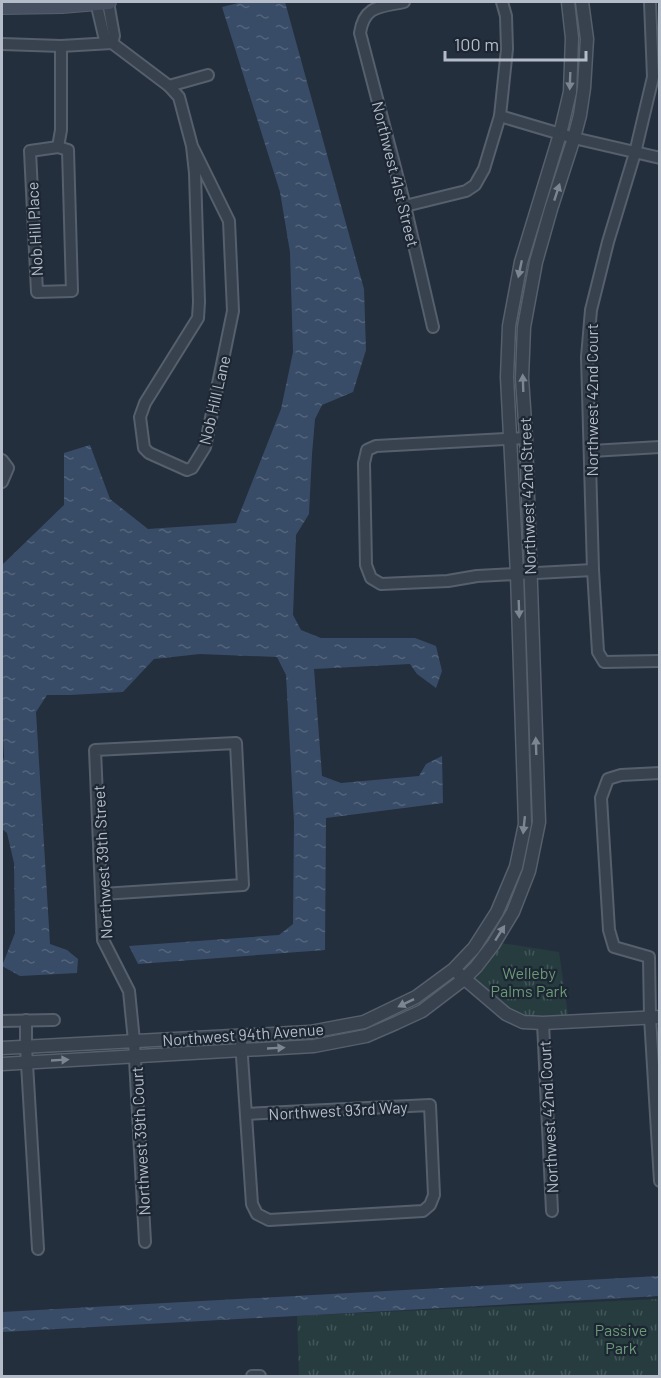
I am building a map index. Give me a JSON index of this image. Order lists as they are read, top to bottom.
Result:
{
  "streets": {
    "street": [
      "Northwest 41st Street",
      "Nob Hill Place",
      "Nob Hill Lane",
      "Northwest 42nd Court",
      "Northwest 42nd Street",
      "Northwest 39th Street",
      "Northwest 94th Avenue",
      "Northwest 93rd Way",
      "Northwest 39th Court"
    ]
  },
  "crossings": [
    ["Northwest 42nd Street", "Northwest 94th Avenue"],
    ["Northwest 39th Street", "Northwest 94th Avenue"],
    ["Northwest 39th Street", "Northwest 39th Court"],
    ["Northwest 94th Avenue", "Northwest 39th Court"]
  ],
  "parks": ["Welleby Palms Park", "Passive Park"],
  "scale_bar": "100 m"
}
